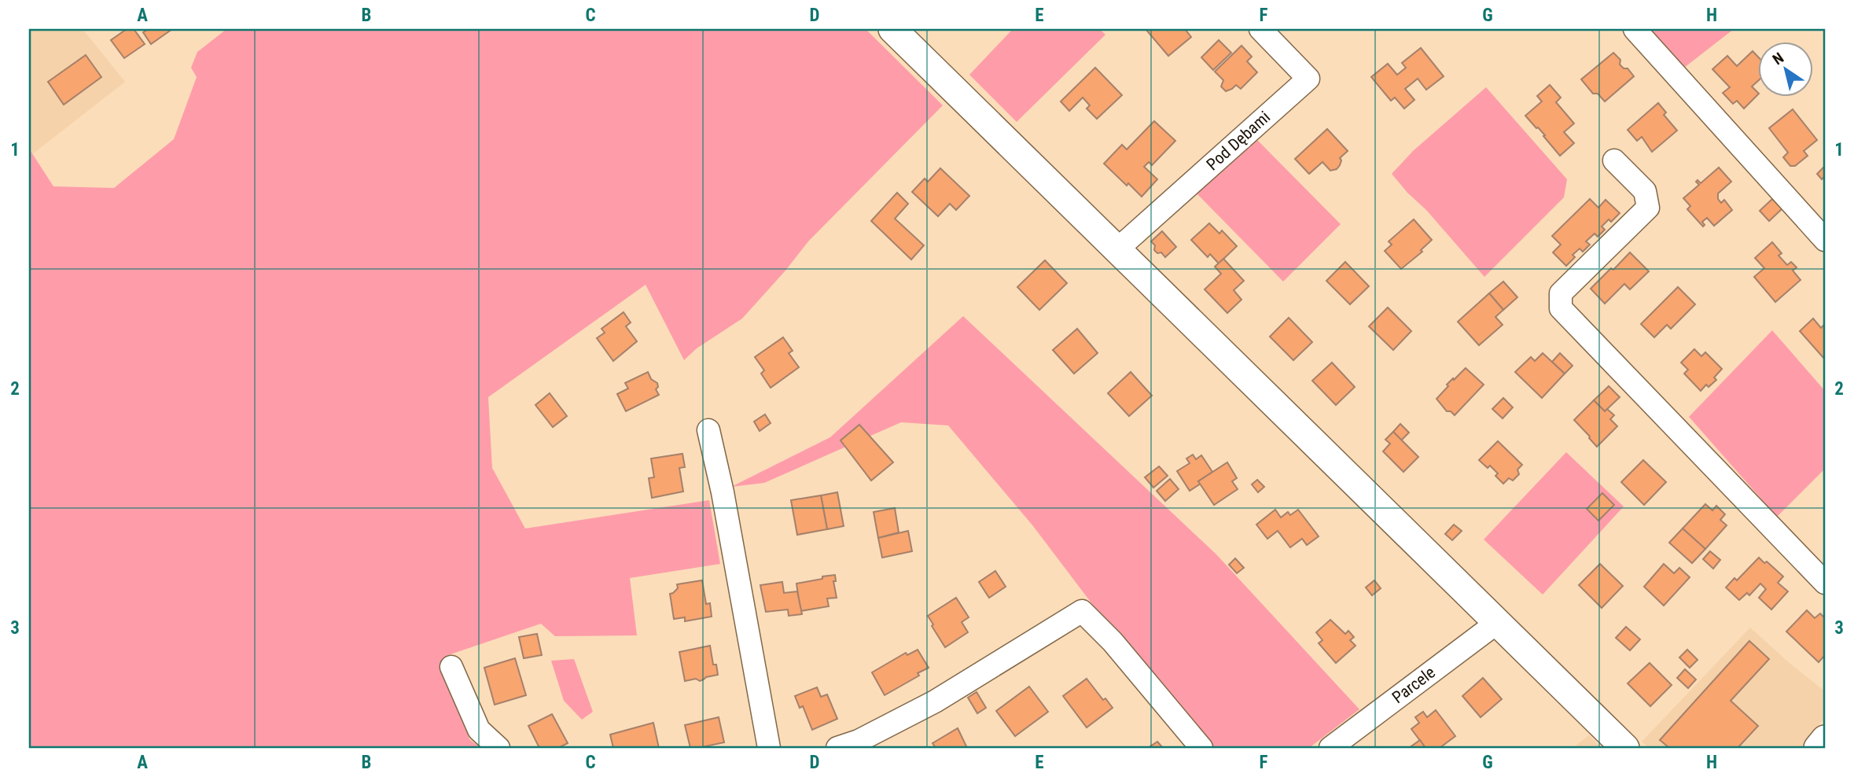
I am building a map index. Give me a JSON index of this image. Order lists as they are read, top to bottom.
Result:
{
  "streets": {
    "street": ["Pod Dębami", "Parcele"]
  },
  "north": "top left",
  "grid": {
    "columns": [
      "A",
      "B",
      "C",
      "D",
      "E",
      "F",
      "G",
      "H"
    ],
    "rows": ["1", "2", "3"]
  }
}
